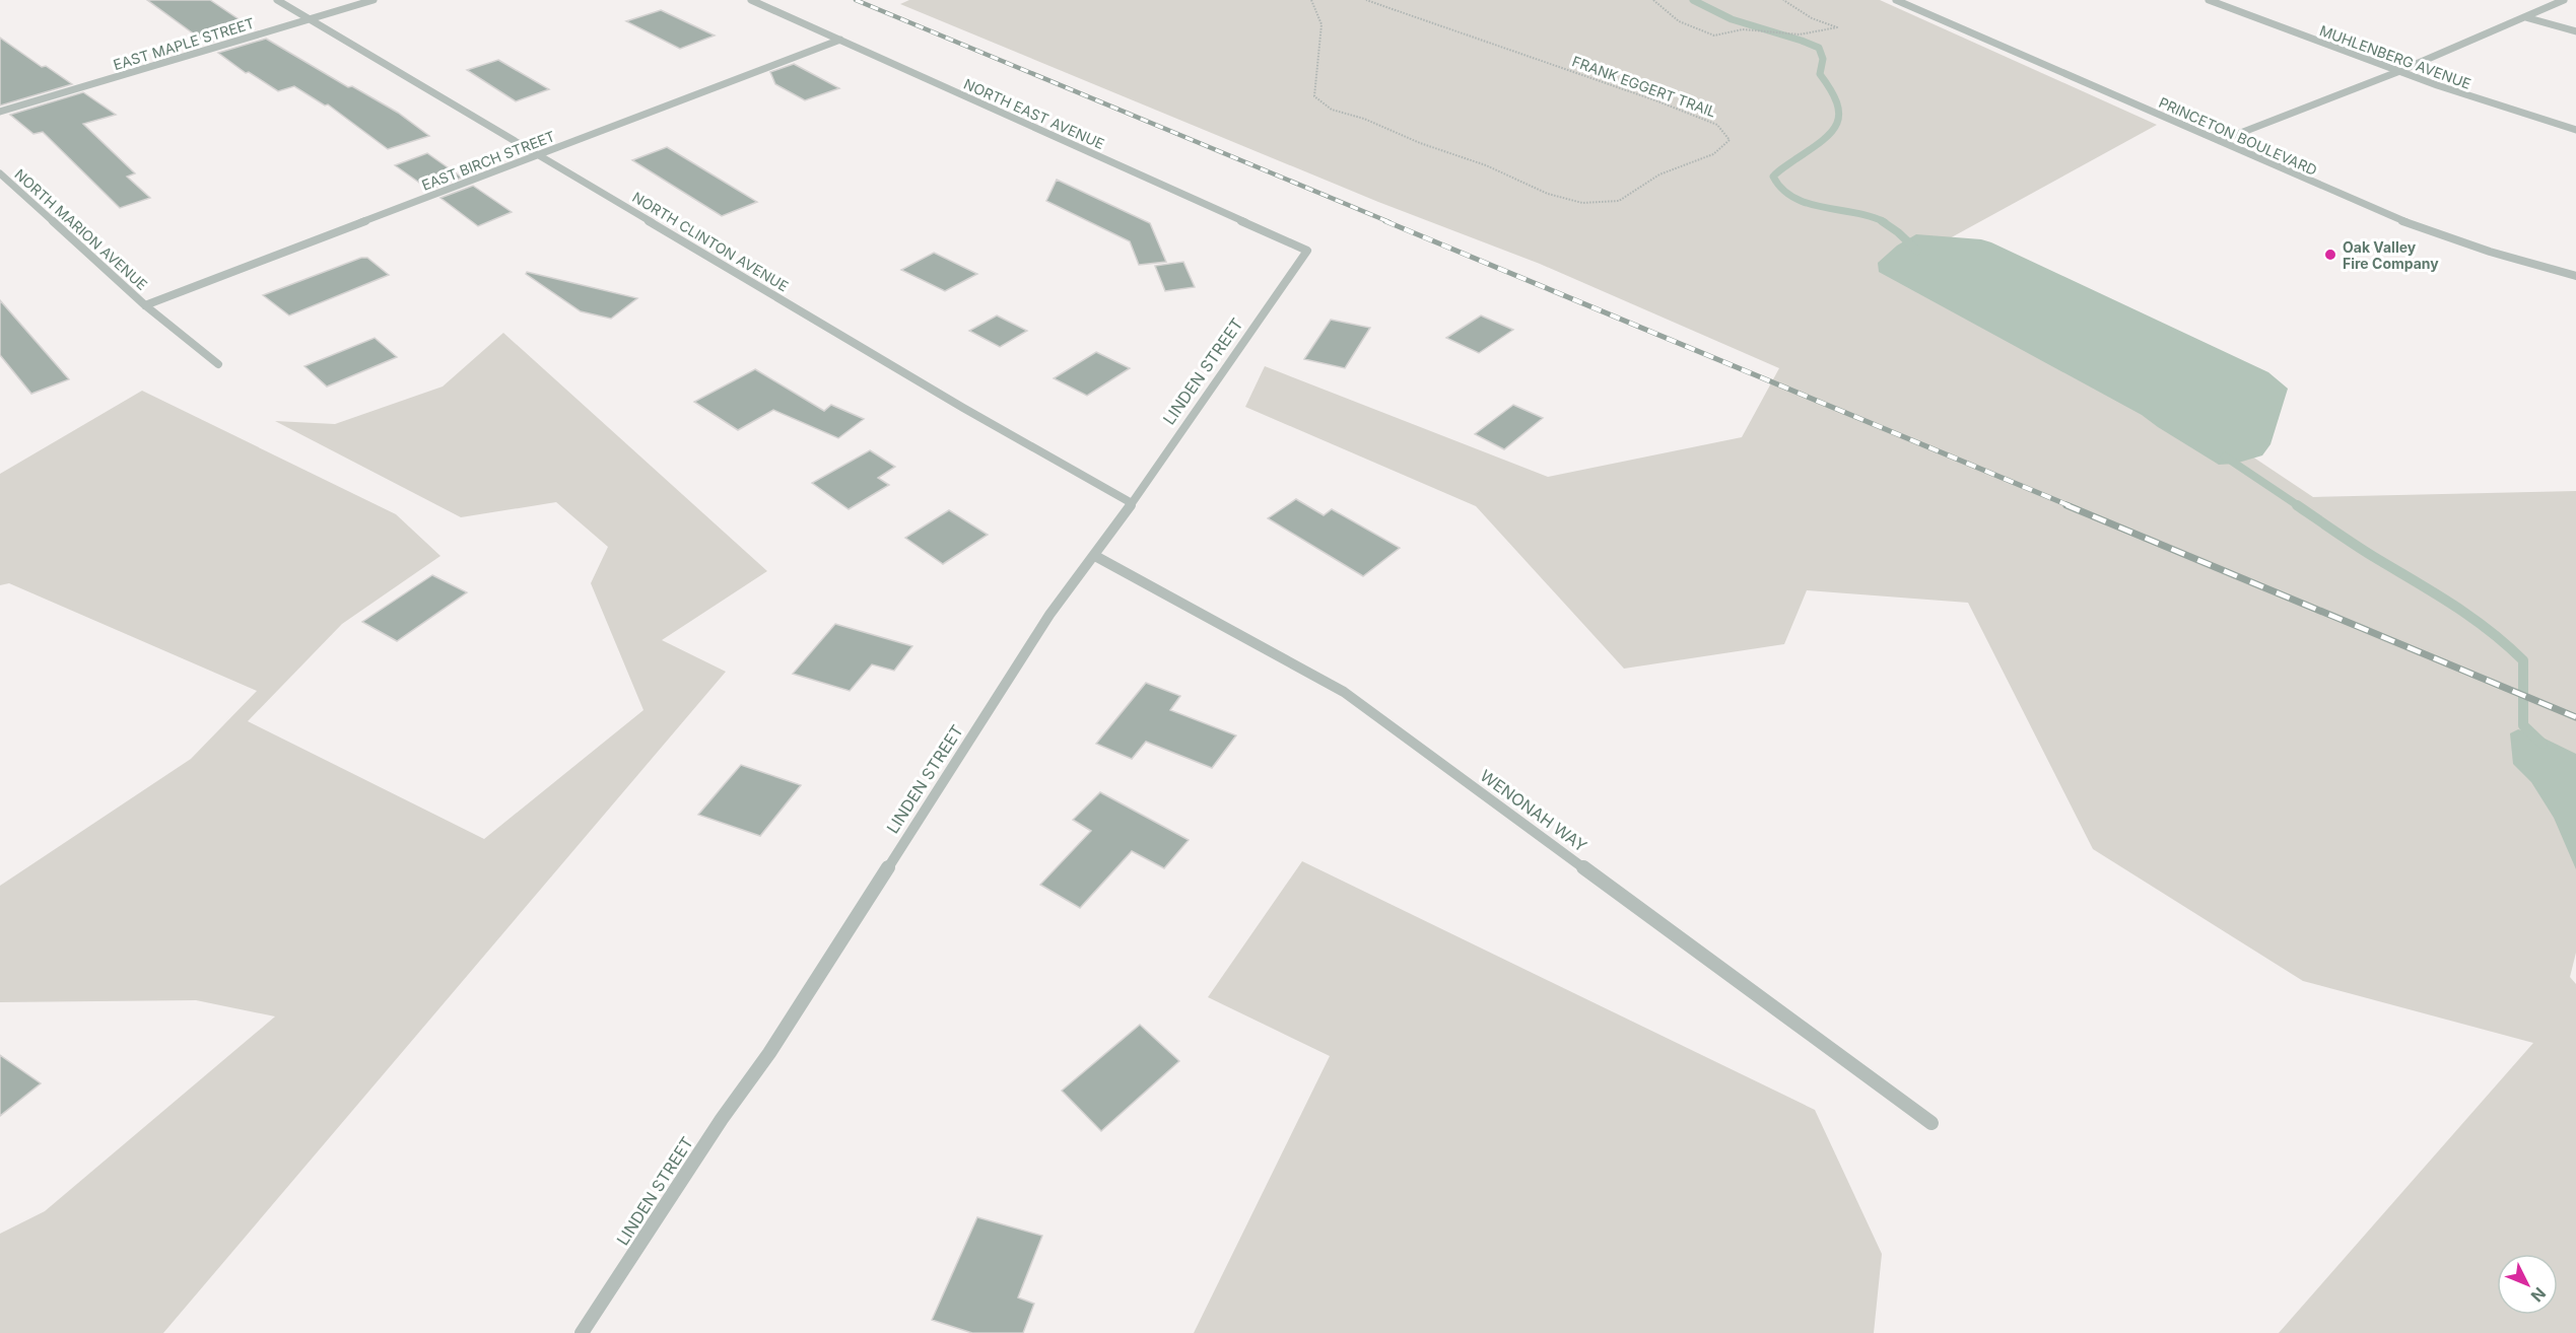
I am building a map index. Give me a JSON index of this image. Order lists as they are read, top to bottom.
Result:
{
  "streets": {
    "street": [
      "EAST MAPLE STREET",
      "MUHLENBERG AVENUE",
      "NORTH EAST AVENUE",
      "PRINCETON BOULEVARD",
      "EAST BIRCH STREET",
      "NORTH MARION AVENUE",
      "NORTH CLINTON AVENUE",
      "LINDEN STREET",
      "WENONAH WAY"
    ],
    "path": ["FRANK EGGERT TRAIL"]
  },
  "crossings": [
    ["EAST MAPLE STREET", "NORTH CLINTON AVENUE"],
    ["NORTH EAST AVENUE", "EAST BIRCH STREET"],
    ["NORTH EAST AVENUE", "LINDEN STREET"],
    ["EAST BIRCH STREET", "NORTH MARION AVENUE"],
    ["EAST BIRCH STREET", "NORTH CLINTON AVENUE"],
    ["NORTH CLINTON AVENUE", "LINDEN STREET"],
    ["LINDEN STREET", "WENONAH WAY"]
  ],
  "places": ["Oak Valley Fire Company"],
  "north": "bottom right"
}
